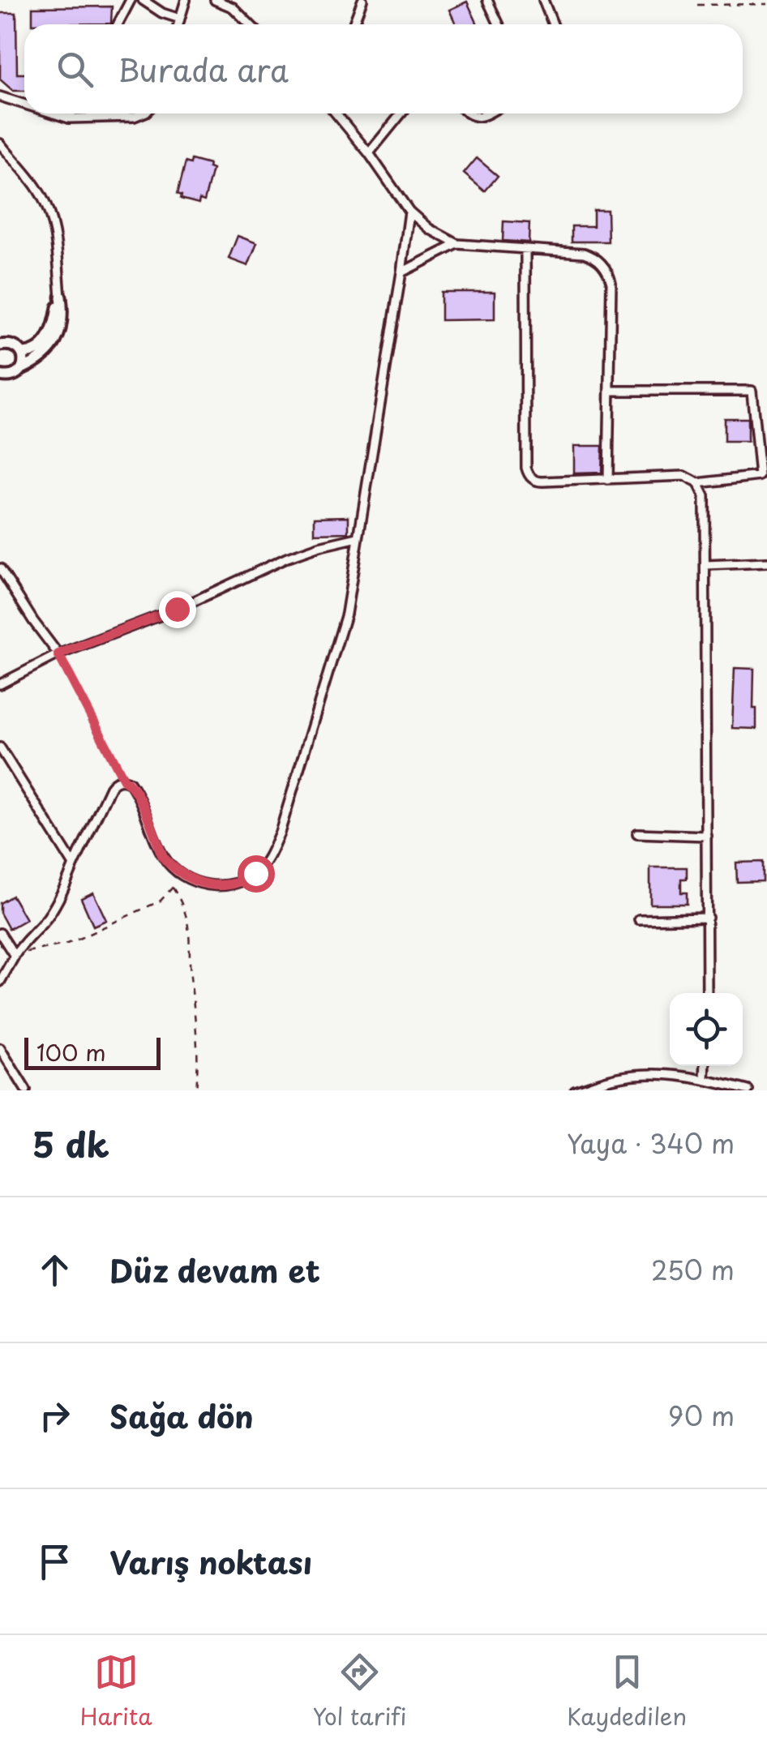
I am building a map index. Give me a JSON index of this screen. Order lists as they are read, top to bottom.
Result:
{
  "scale_bar": "100 m",
  "page": {
    "search": "Burada ara",
    "scale": "100 m",
    "heading": ["5 dk", "Yaya · 340 m"],
    "list": [
      ["Düz devam et", "250 m"],
      ["Sağa dön", "90 m"],
      "Varış noktası"
    ],
    "nav": ["Harita", "Yol tarifi", "Kaydedilen"]
  }
}
